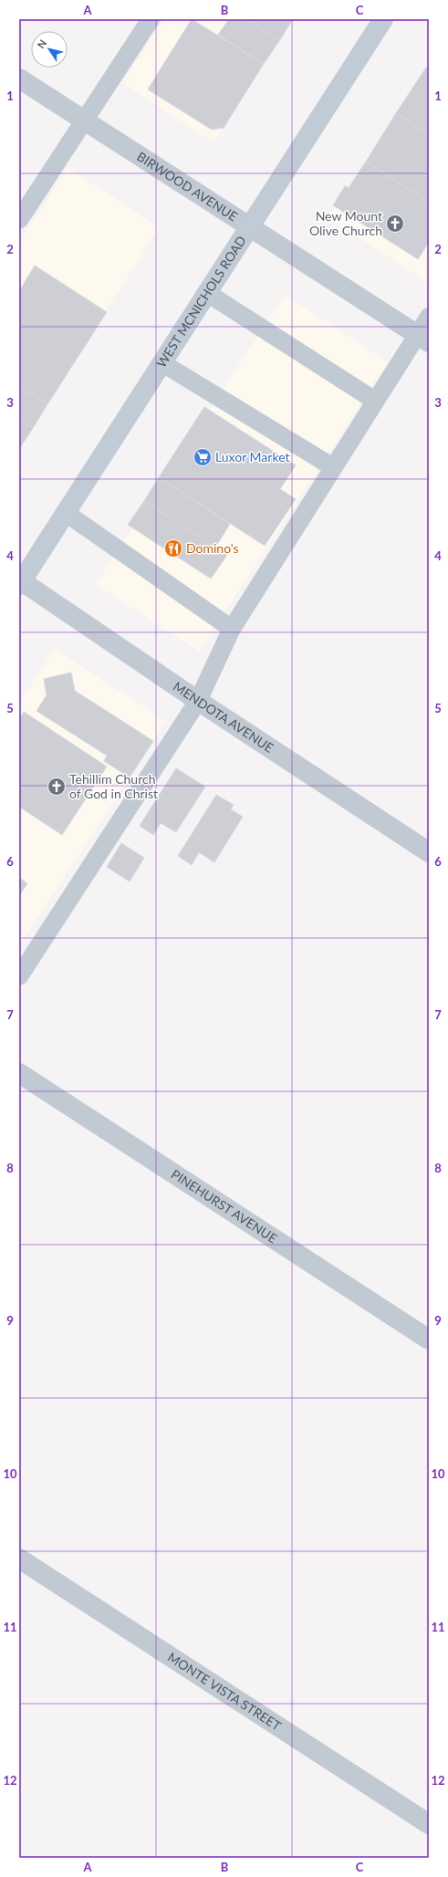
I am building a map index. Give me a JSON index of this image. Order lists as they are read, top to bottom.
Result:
{
  "streets": {
    "main road": ["WEST MCNICHOLS ROAD"],
    "street": [
      "BIRWOOD AVENUE",
      "MENDOTA AVENUE",
      "PINEHURST AVENUE",
      "MONTE VISTA STREET"
    ]
  },
  "crossings": [
    ["BIRWOOD AVENUE", "WEST MCNICHOLS ROAD"],
    ["WEST MCNICHOLS ROAD", "MENDOTA AVENUE"]
  ],
  "places": {
    "church": ["New Mount Olive Church", "Tehillim Church of God in Christ"],
    "supermarket": ["Luxor Market"],
    "restaurant": ["Domino's"]
  },
  "north": "top left",
  "grid": {
    "columns": ["A", "B", "C"],
    "rows": [
      "1",
      "2",
      "3",
      "4",
      "5",
      "6",
      "7",
      "8",
      "9",
      "10",
      "11",
      "12"
    ]
  }
}
